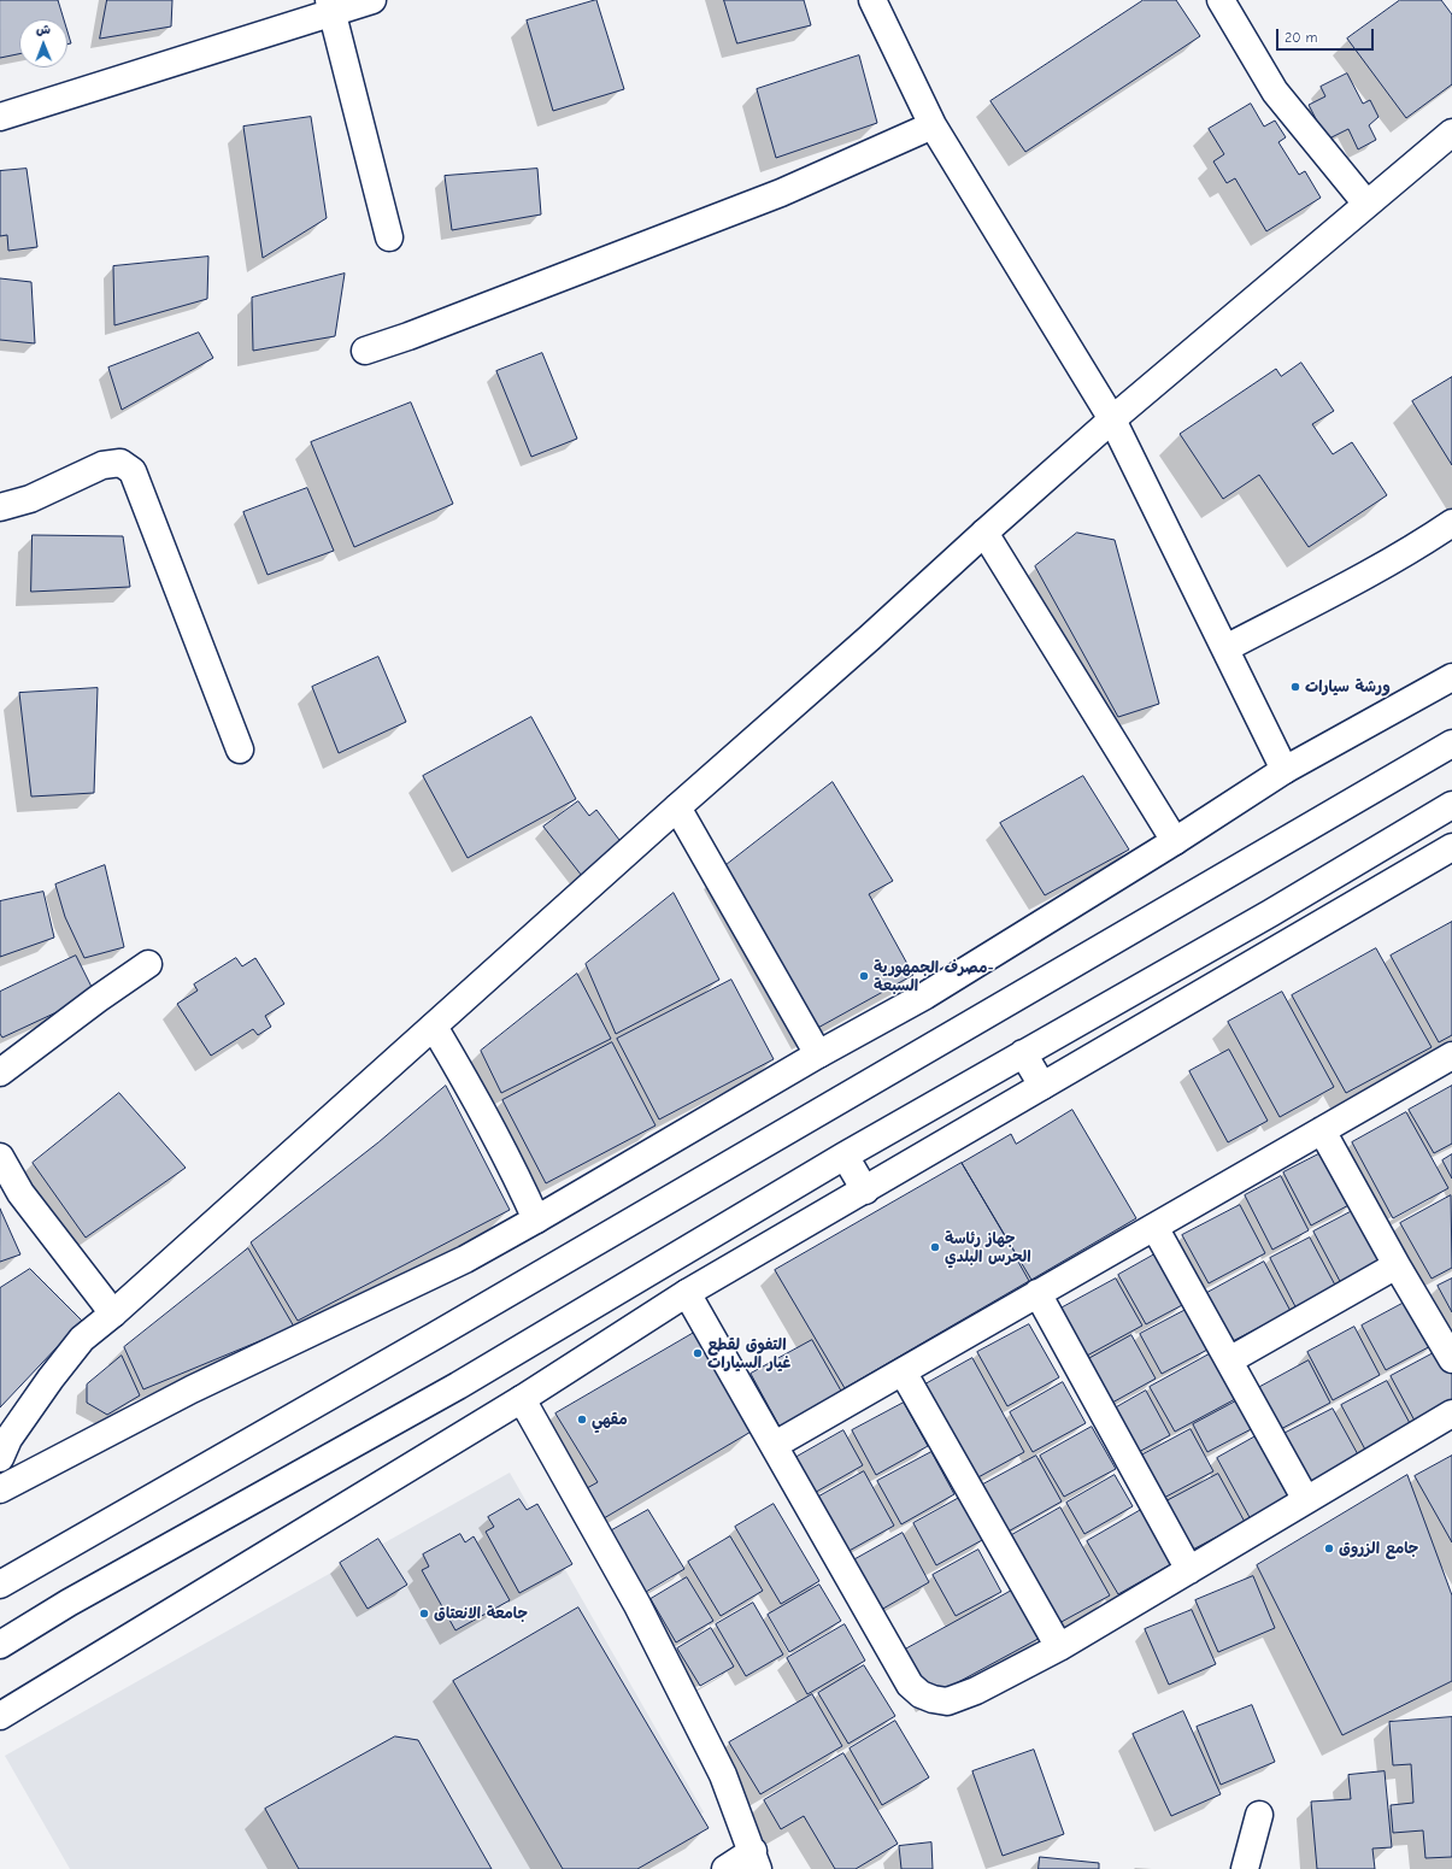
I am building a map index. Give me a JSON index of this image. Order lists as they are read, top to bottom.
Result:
{
  "places": [
    "ورشة سيارات",
    "مصرف الجمهورية- السبعة",
    "جهاز رئاسة الحرس البلدي",
    "التفوق لقطع غيار السيارات",
    "مقهي",
    "جامع الزروق",
    "جامعة الانعتاق"
  ],
  "scale_bar": "20 m",
  "north": "top"
}
